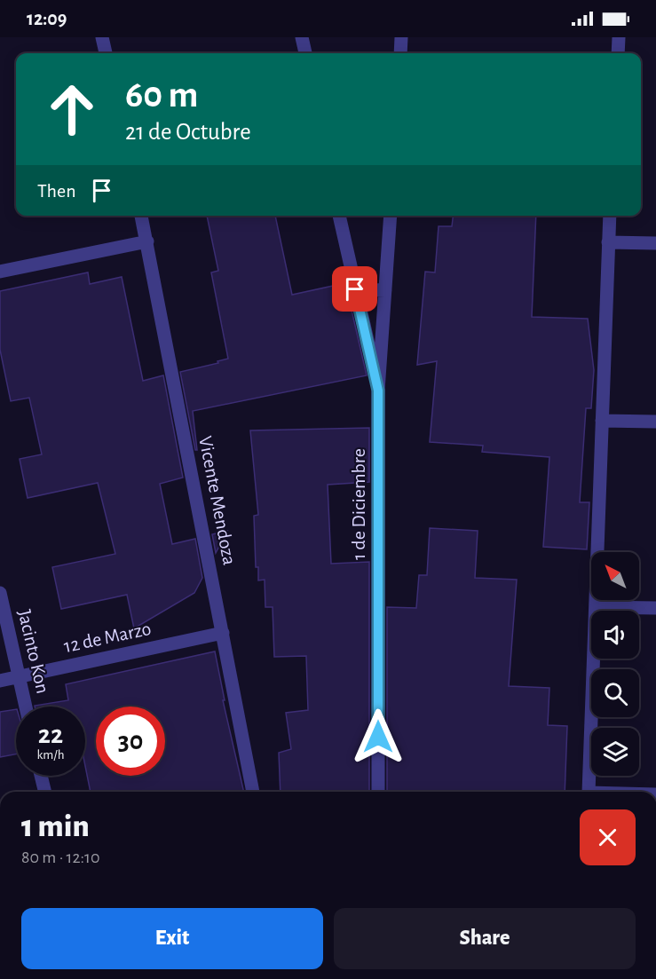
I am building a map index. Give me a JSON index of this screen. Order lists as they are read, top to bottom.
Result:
{
  "streets": {
    "street": [
      "Vicente Mendoza",
      "1 de Diciembre",
      "12 de Marzo",
      "Jacinto Kon"
    ]
  },
  "crossings": [
    ["Vicente Mendoza", "12 de Marzo"],
    ["12 de Marzo", "Jacinto Kon"]
  ],
  "north": "top left",
  "page": {
    "status": "12:09",
    "turn": ["60 m", "21 de Octubre"],
    "then": "Then",
    "speed": "22 km/h",
    "limit": "30",
    "heading": ["1 min", "80 m · 12:10"],
    "buttons": ["Exit", "Share"]
  }
}
